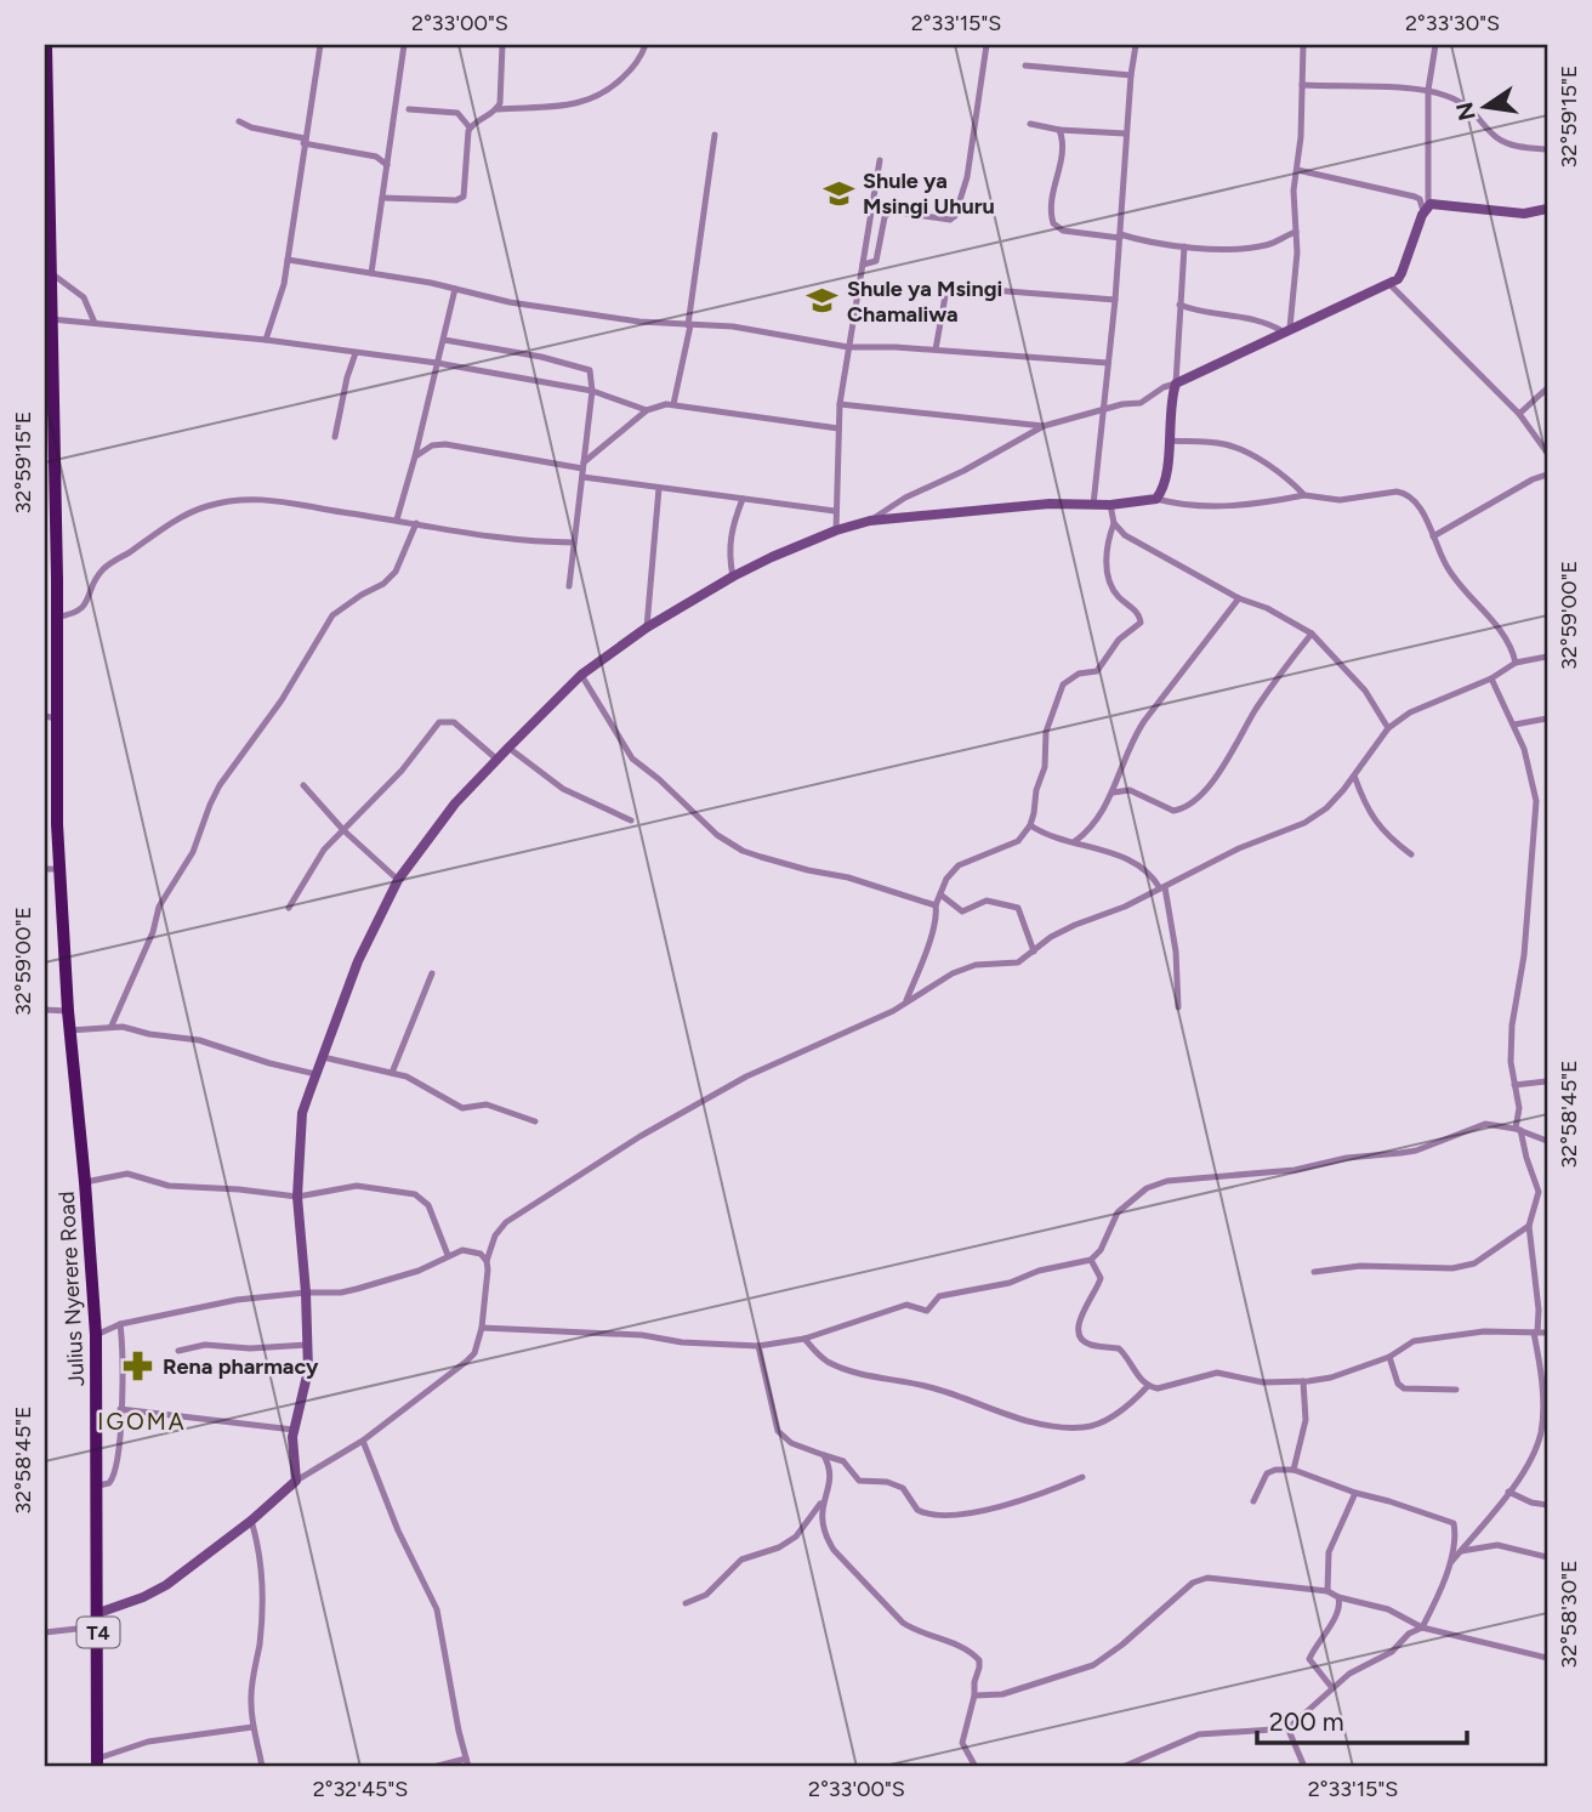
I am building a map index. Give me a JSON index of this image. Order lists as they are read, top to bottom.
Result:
{
  "streets": {
    "highway": ["Julius Nyerere Road", "T4"]
  },
  "districts": ["IGOMA"],
  "places": {
    "school or university": ["Shule ya Msingi Uhuru", "Shule ya Msingi Chamaliwa"],
    "pharmacy": ["Rena pharmacy"]
  },
  "scale_bar": "200 m",
  "north": "left",
  "coordinates": [
    "2°33'00\"S",
    "2°33'15\"S",
    "2°33'30\"S",
    "32°59'15\"E",
    "32°59'00\"E",
    "32°58'45\"E",
    "32°58'30\"E",
    "2°32'45\"S"
  ]
}
